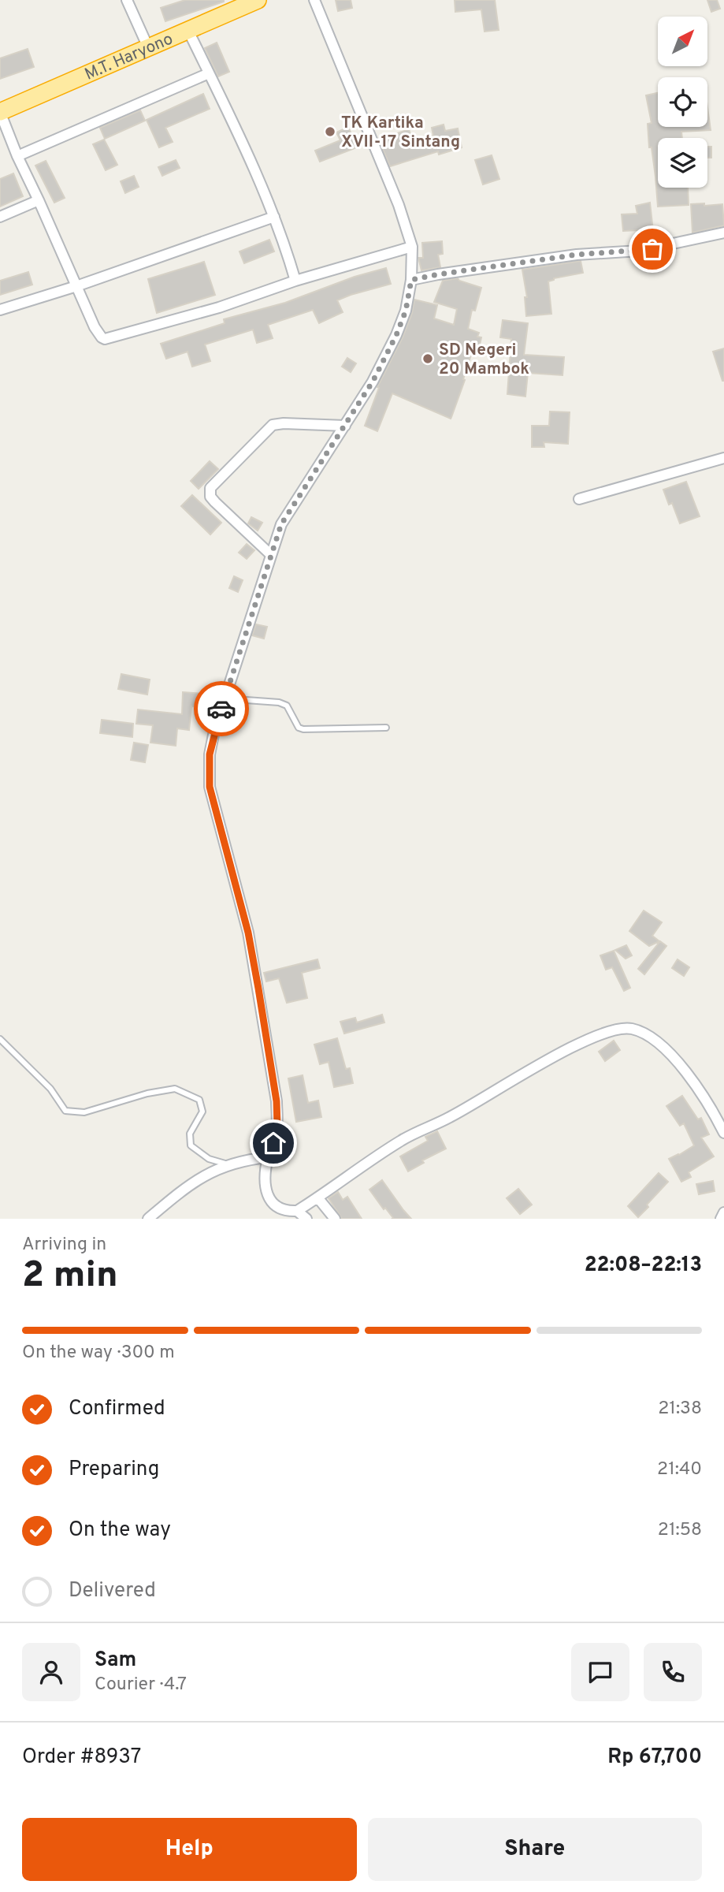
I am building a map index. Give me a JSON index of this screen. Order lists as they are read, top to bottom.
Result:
{
  "streets": {
    "highway": ["M.T. Haryono"]
  },
  "places": ["TK Kartika XVII-17 Sintang", "SD Negeri 20 Mambok"],
  "north": "top right",
  "page": {
    "heading": ["2 min", "Arriving in", "22:08–22:13"],
    "panel": [
      "Sam",
      "Courier · 4.7",
      "Order #8937",
      "Rp 67,700"
    ],
    "bar": "On the way · 300 m",
    "list": [
      ["Confirmed", "21:38"],
      ["Preparing", "21:40"],
      ["On the way", "21:58"],
      "Delivered"
    ],
    "buttons": ["Help", "Share"]
  }
}
